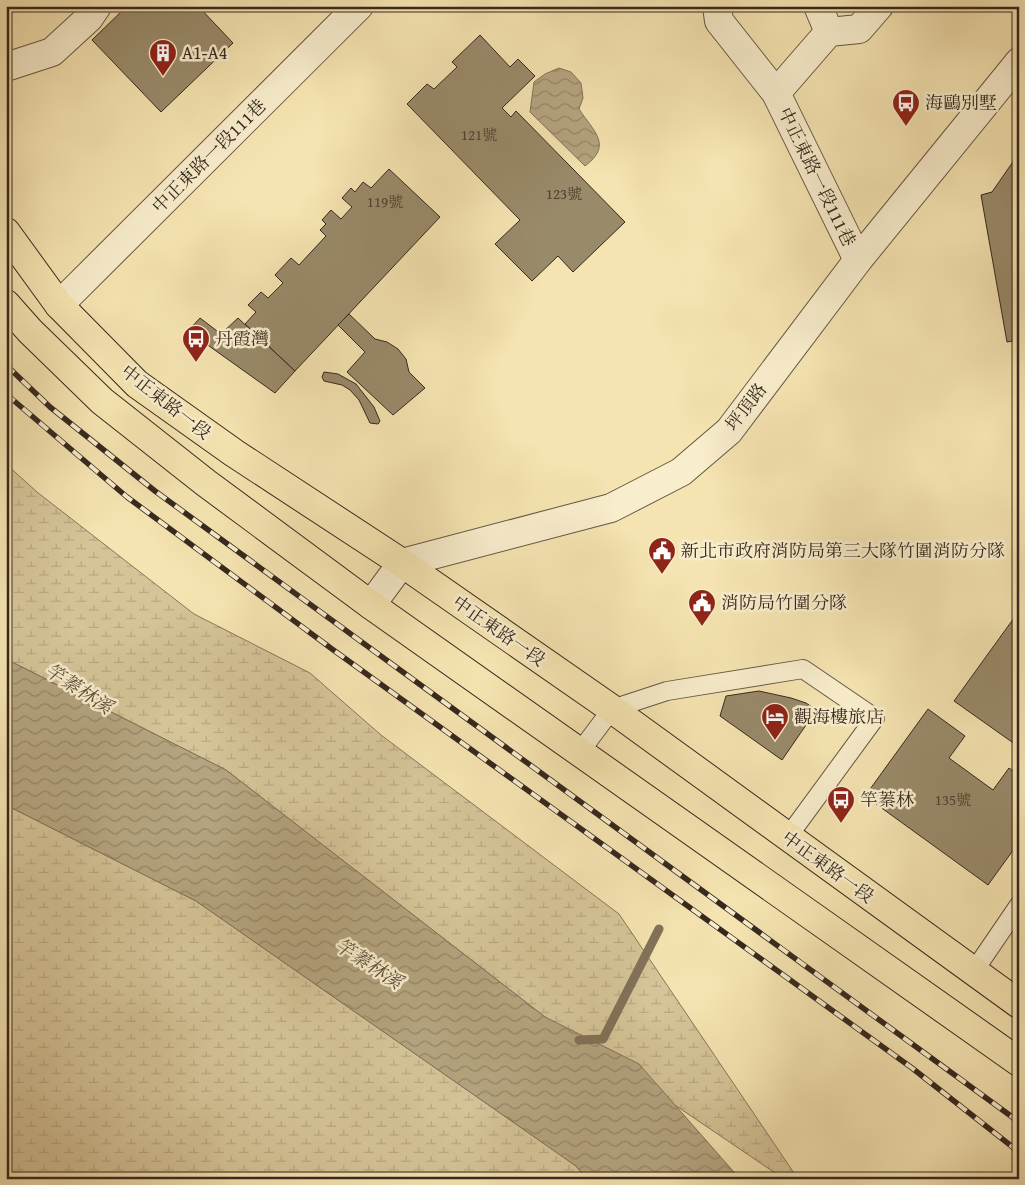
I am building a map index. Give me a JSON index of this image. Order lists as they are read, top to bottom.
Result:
{
  "streets": {
    "main road": ["中正東路一段"],
    "street": ["中正東路一段111巷", "坪頂路"]
  },
  "crossings": [
    ["中正東路一段111巷", "中正東路一段"],
    ["中正東路一段111巷", "坪頂路"],
    ["中正東路一段", "坪頂路"]
  ],
  "water": ["竿蓁林溪"],
  "places": {
    "building": ["A1-A4"],
    "bus stop": ["海鷗別墅", "丹霞灣", "竿蓁林"],
    "public building": ["新北市政府消防局第三大隊竹圍消防分隊", "消防局竹圍分隊"],
    "hotel": ["觀海樓旅店"]
  },
  "house_numbers": [
    "121號",
    "123號",
    "119號",
    "135號"
  ]
}
